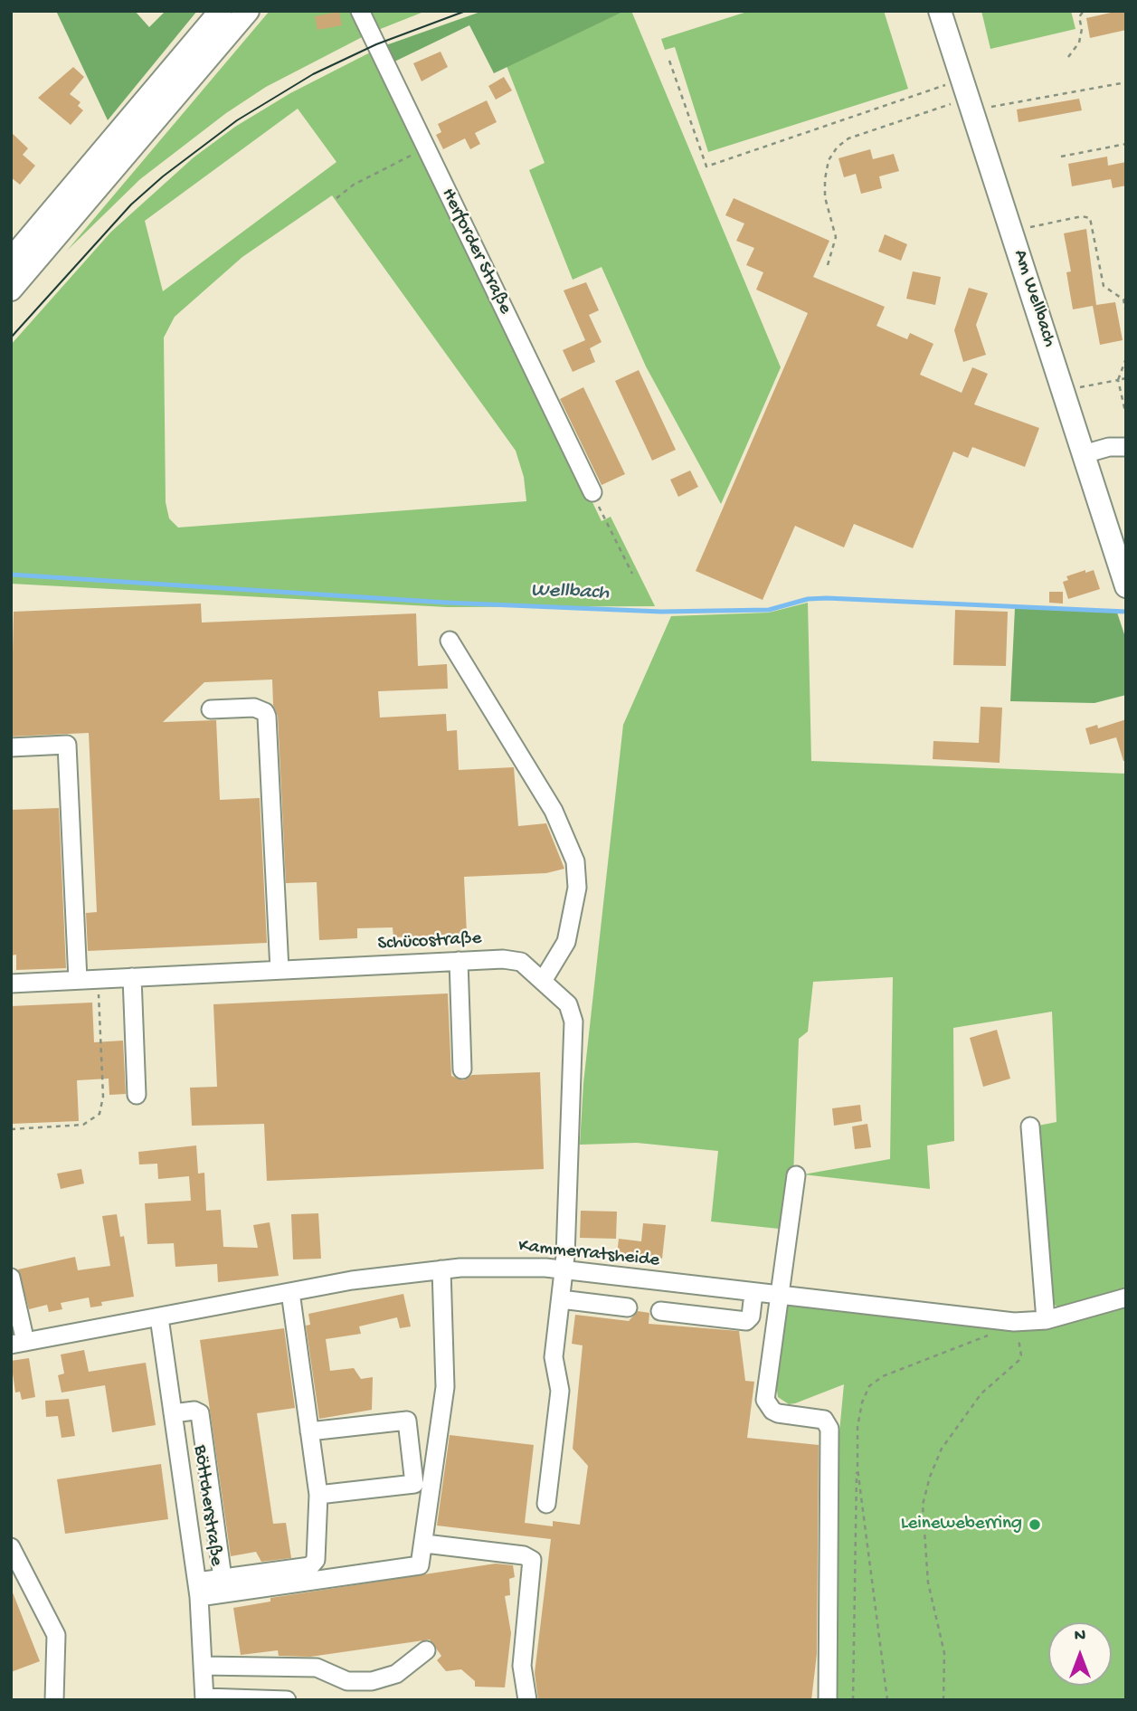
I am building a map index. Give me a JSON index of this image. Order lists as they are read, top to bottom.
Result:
{
  "streets": {
    "main road": ["Am Wellbach"],
    "street": [
      "Herforder Straße",
      "Schücostraße",
      "Kammerratsheide",
      "Böttcherstraße"
    ]
  },
  "crossings": [
    ["Schücostraße", "Kammerratsheide"],
    ["Kammerratsheide", "Böttcherstraße"]
  ],
  "water": ["Wellbach"],
  "places": ["Leineweberring"],
  "north": "top"
}
